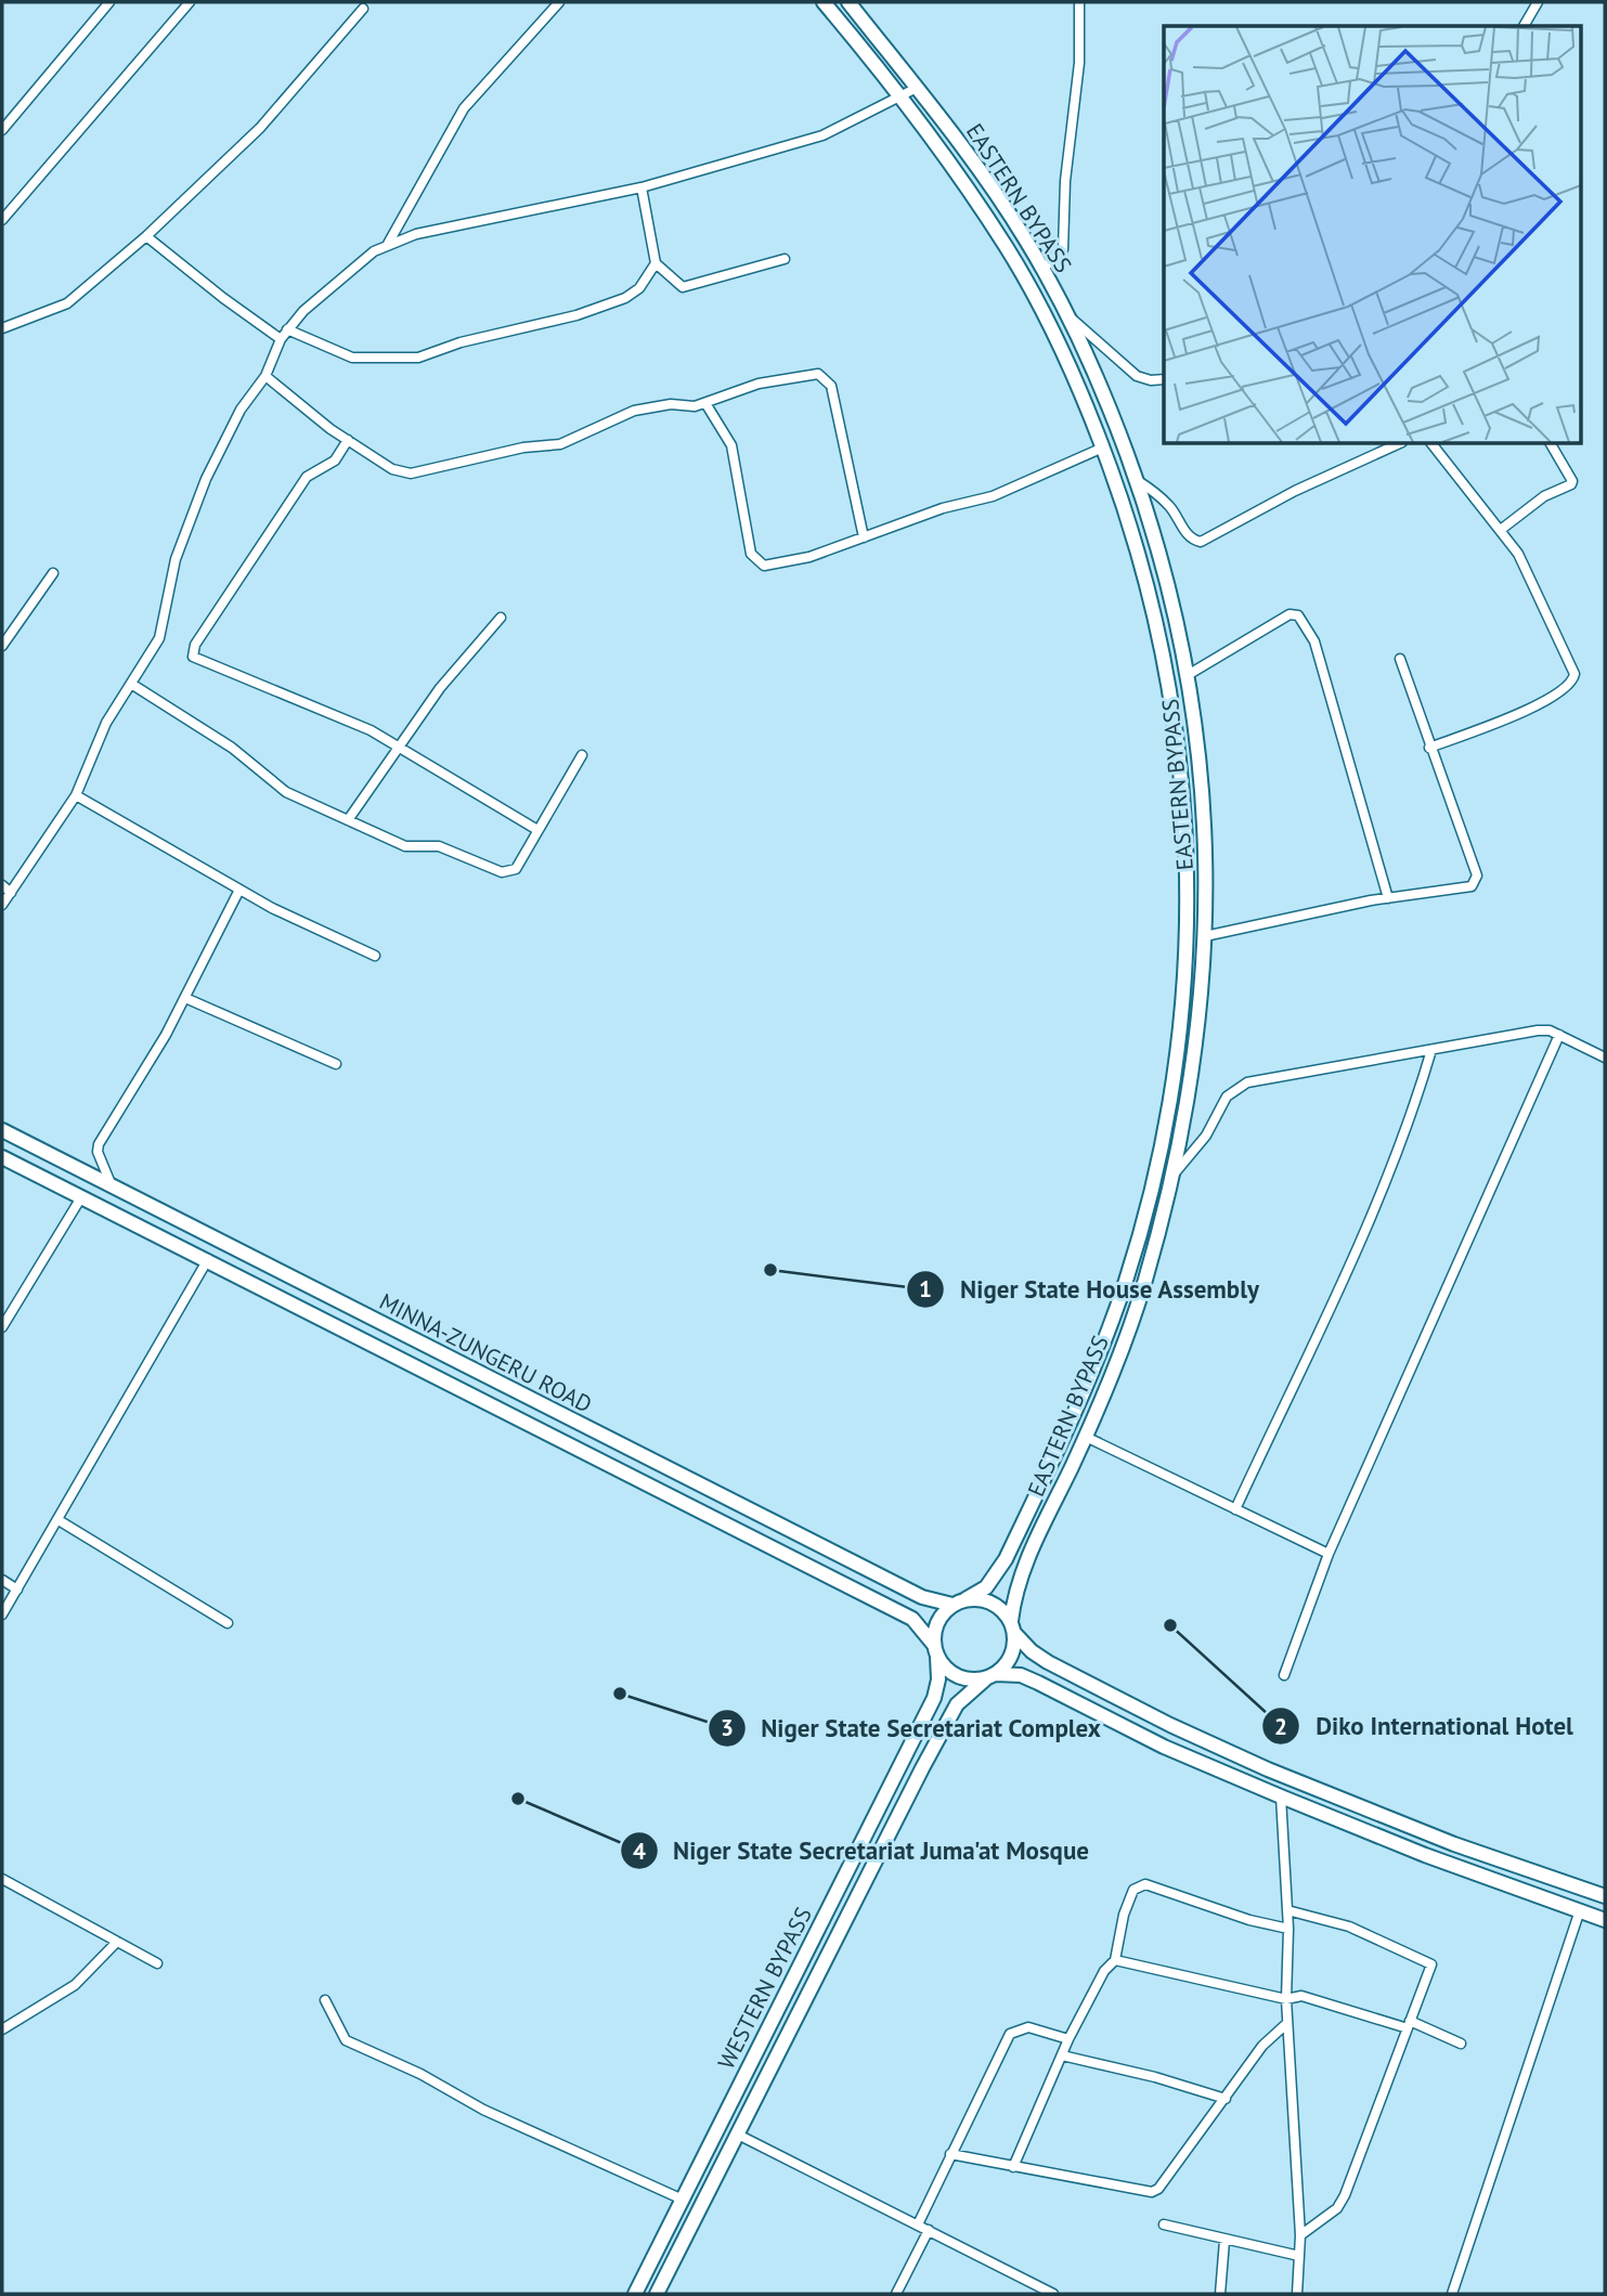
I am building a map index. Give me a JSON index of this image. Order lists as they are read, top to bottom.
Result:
{
  "streets": {
    "main road": ["EASTERN BYPASS", "MINNA-ZUNGERU ROAD", "WESTERN BYPASS"]
  },
  "crossings": [
    ["EASTERN BYPASS", "MINNA-ZUNGERU ROAD"],
    ["EASTERN BYPASS", "WESTERN BYPASS"],
    ["MINNA-ZUNGERU ROAD", "WESTERN BYPASS"]
  ],
  "places": [
    "Niger State House Assembly",
    "Diko International Hotel",
    "Niger State Secretariat Complex",
    "Niger State Secretariat Juma'at Mosque"
  ]
}
